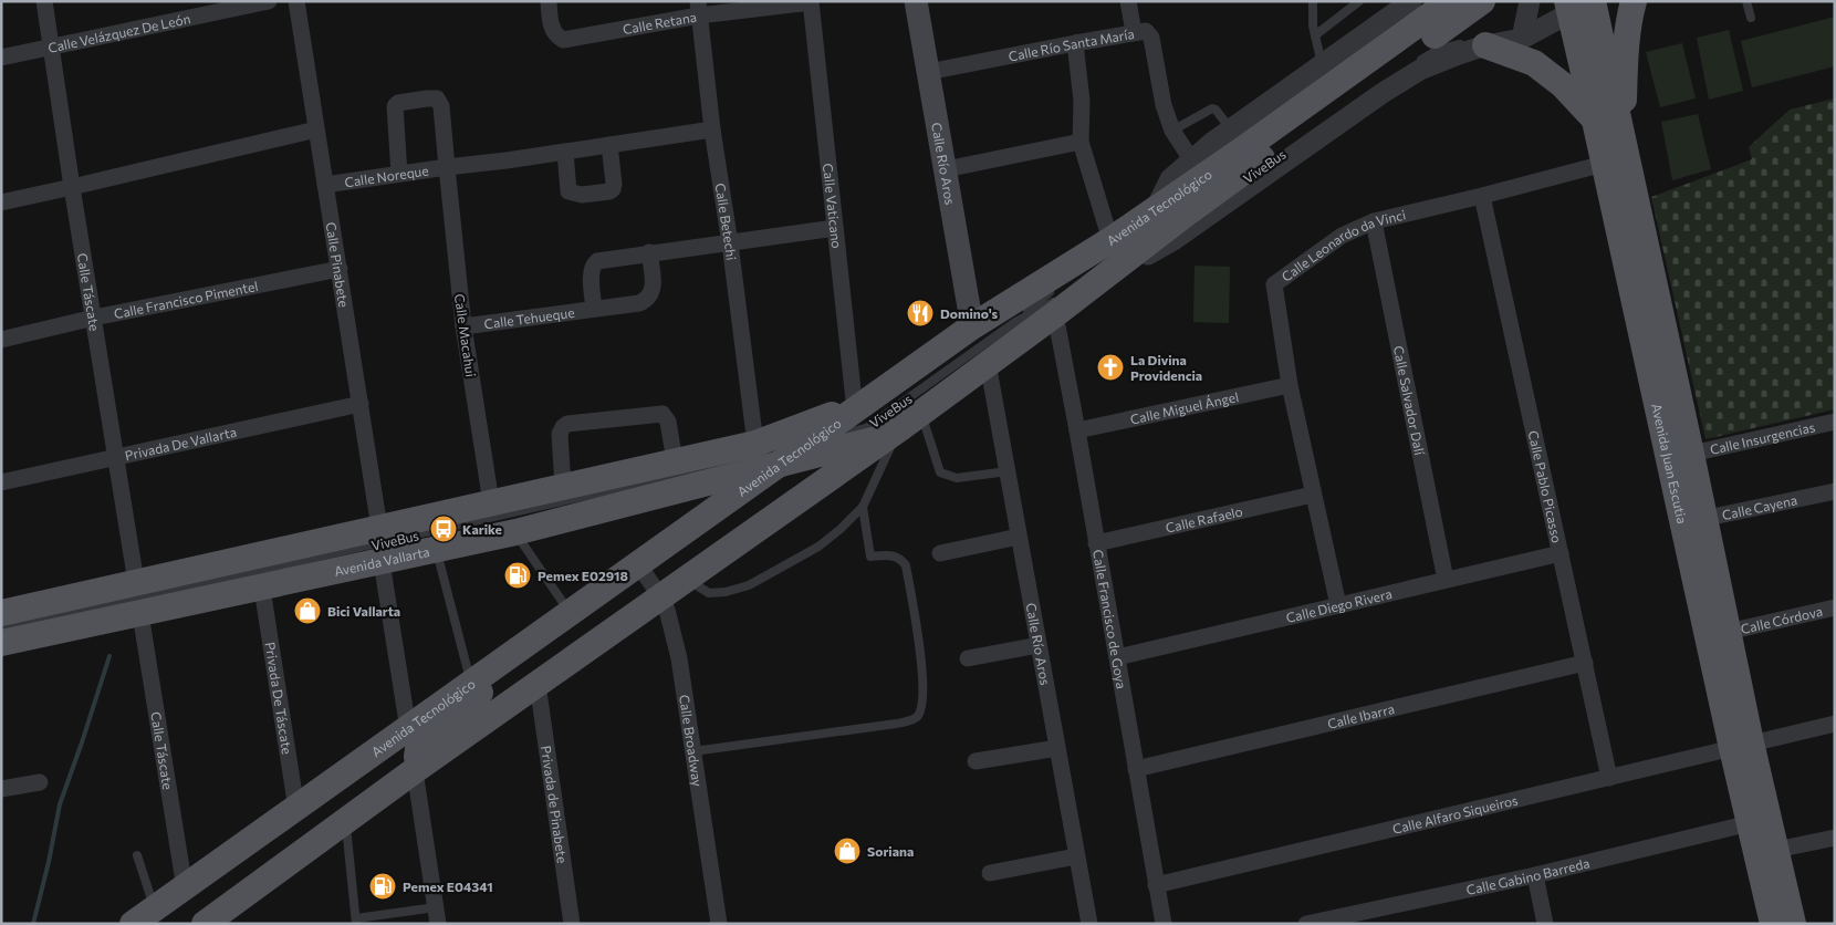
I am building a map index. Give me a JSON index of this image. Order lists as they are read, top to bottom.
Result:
{
  "streets": {
    "main road": [
      "Calle Río Aros",
      "Avenida Tecnológico",
      "Avenida Juan Escutia",
      "Avenida Vallarta"
    ],
    "street": [
      "Calle Retana",
      "Calle Velázquez De León",
      "Calle Río Santa María",
      "Calle Noreque",
      "Calle Vaticano",
      "Calle Betechi",
      "Calle Leonardo da Vinci",
      "Calle Pinabete",
      "Calle Táscate",
      "Calle Francisco Pimentel",
      "Calle Tehueque",
      "Calle Macahui",
      "Calle Salvador Dalí",
      "Calle Miguel Ángel",
      "Calle Insurgencias",
      "Privada De Vallarta",
      "Calle Pablo Picasso",
      "Calle Cayena",
      "Calle Rafaelo",
      "Calle Diego Rivera",
      "Calle Francisco de Goya",
      "Calle Córdova",
      "Privada De Táscate",
      "Calle Ibarra",
      "Calle Broadway",
      "Privada de Pinabete",
      "Calle Alfaro Siqueiros",
      "Calle Gabino Barreda"
    ],
    "lane": ["ViveBus"]
  },
  "crossings": [
    ["Calle Retana", "Calle Vaticano"],
    ["Calle Retana", "Calle Betechi"],
    ["Calle Velázquez De León", "Calle Táscate"],
    ["Calle Río Santa María", "Calle Río Aros"],
    ["Calle Río Aros", "Avenida Tecnológico"],
    ["ViveBus", "Avenida Tecnológico"],
    ["ViveBus", "Calle Betechi"],
    ["ViveBus", "Avenida Vallarta"],
    ["Calle Noreque", "Calle Betechi"],
    ["Calle Noreque", "Calle Pinabete"],
    ["Calle Noreque", "Calle Macahui"],
    ["Calle Vaticano", "Avenida Tecnológico"],
    ["Calle Vaticano", "Avenida Vallarta"],
    ["Avenida Tecnológico", "Calle Betechi"],
    ["Avenida Tecnológico", "Calle Táscate"],
    ["Avenida Tecnológico", "Avenida Vallarta"],
    ["Avenida Tecnológico", "Calle Francisco de Goya"],
    ["Avenida Tecnológico", "Privada De Táscate"],
    ["Avenida Tecnológico", "Calle Broadway"],
    ["Avenida Tecnológico", "Privada de Pinabete"],
    ["Calle Betechi", "Avenida Vallarta"],
    ["Calle Leonardo da Vinci", "Calle Salvador Dalí"],
    ["Calle Leonardo da Vinci", "Calle Miguel Ángel"],
    ["Calle Leonardo da Vinci", "Avenida Juan Escutia"],
    ["Calle Leonardo da Vinci", "Calle Pablo Picasso"],
    ["Calle Leonardo da Vinci", "Calle Rafaelo"],
    ["Calle Leonardo da Vinci", "Calle Diego Rivera"],
    ["Calle Pinabete", "Calle Francisco Pimentel"],
    ["Calle Pinabete", "Privada De Vallarta"],
    ["Calle Pinabete", "Avenida Vallarta"],
    ["Calle Táscate", "Calle Francisco Pimentel"],
    ["Calle Táscate", "Privada De Vallarta"],
    ["Calle Táscate", "Avenida Vallarta"],
    ["Calle Tehueque", "Calle Macahui"],
    ["Calle Macahui", "Avenida Vallarta"],
    ["Calle Salvador Dalí", "Calle Diego Rivera"],
    ["Calle Miguel Ángel", "Calle Francisco de Goya"],
    ["Calle Insurgencias", "Avenida Juan Escutia"],
    ["Avenida Juan Escutia", "Calle Cayena"],
    ["Avenida Juan Escutia", "Calle Córdova"],
    ["Avenida Juan Escutia", "Calle Alfaro Siqueiros"],
    ["Avenida Juan Escutia", "Calle Gabino Barreda"],
    ["Calle Pablo Picasso", "Calle Diego Rivera"],
    ["Calle Pablo Picasso", "Calle Ibarra"],
    ["Calle Pablo Picasso", "Calle Alfaro Siqueiros"],
    ["Calle Rafaelo", "Calle Francisco de Goya"],
    ["Avenida Vallarta", "Privada De Táscate"],
    ["Calle Diego Rivera", "Calle Francisco de Goya"],
    ["Calle Francisco de Goya", "Calle Ibarra"],
    ["Calle Francisco de Goya", "Calle Alfaro Siqueiros"]
  ],
  "places": {
    "restaurant": ["Domino's"],
    "church": ["La Divina Providencia"],
    "bus stop": ["Karike"],
    "fuel station": ["Pemex E02918", "Pemex E04341"],
    "shop": ["Bici Vallarta", "Soriana"]
  }
}
